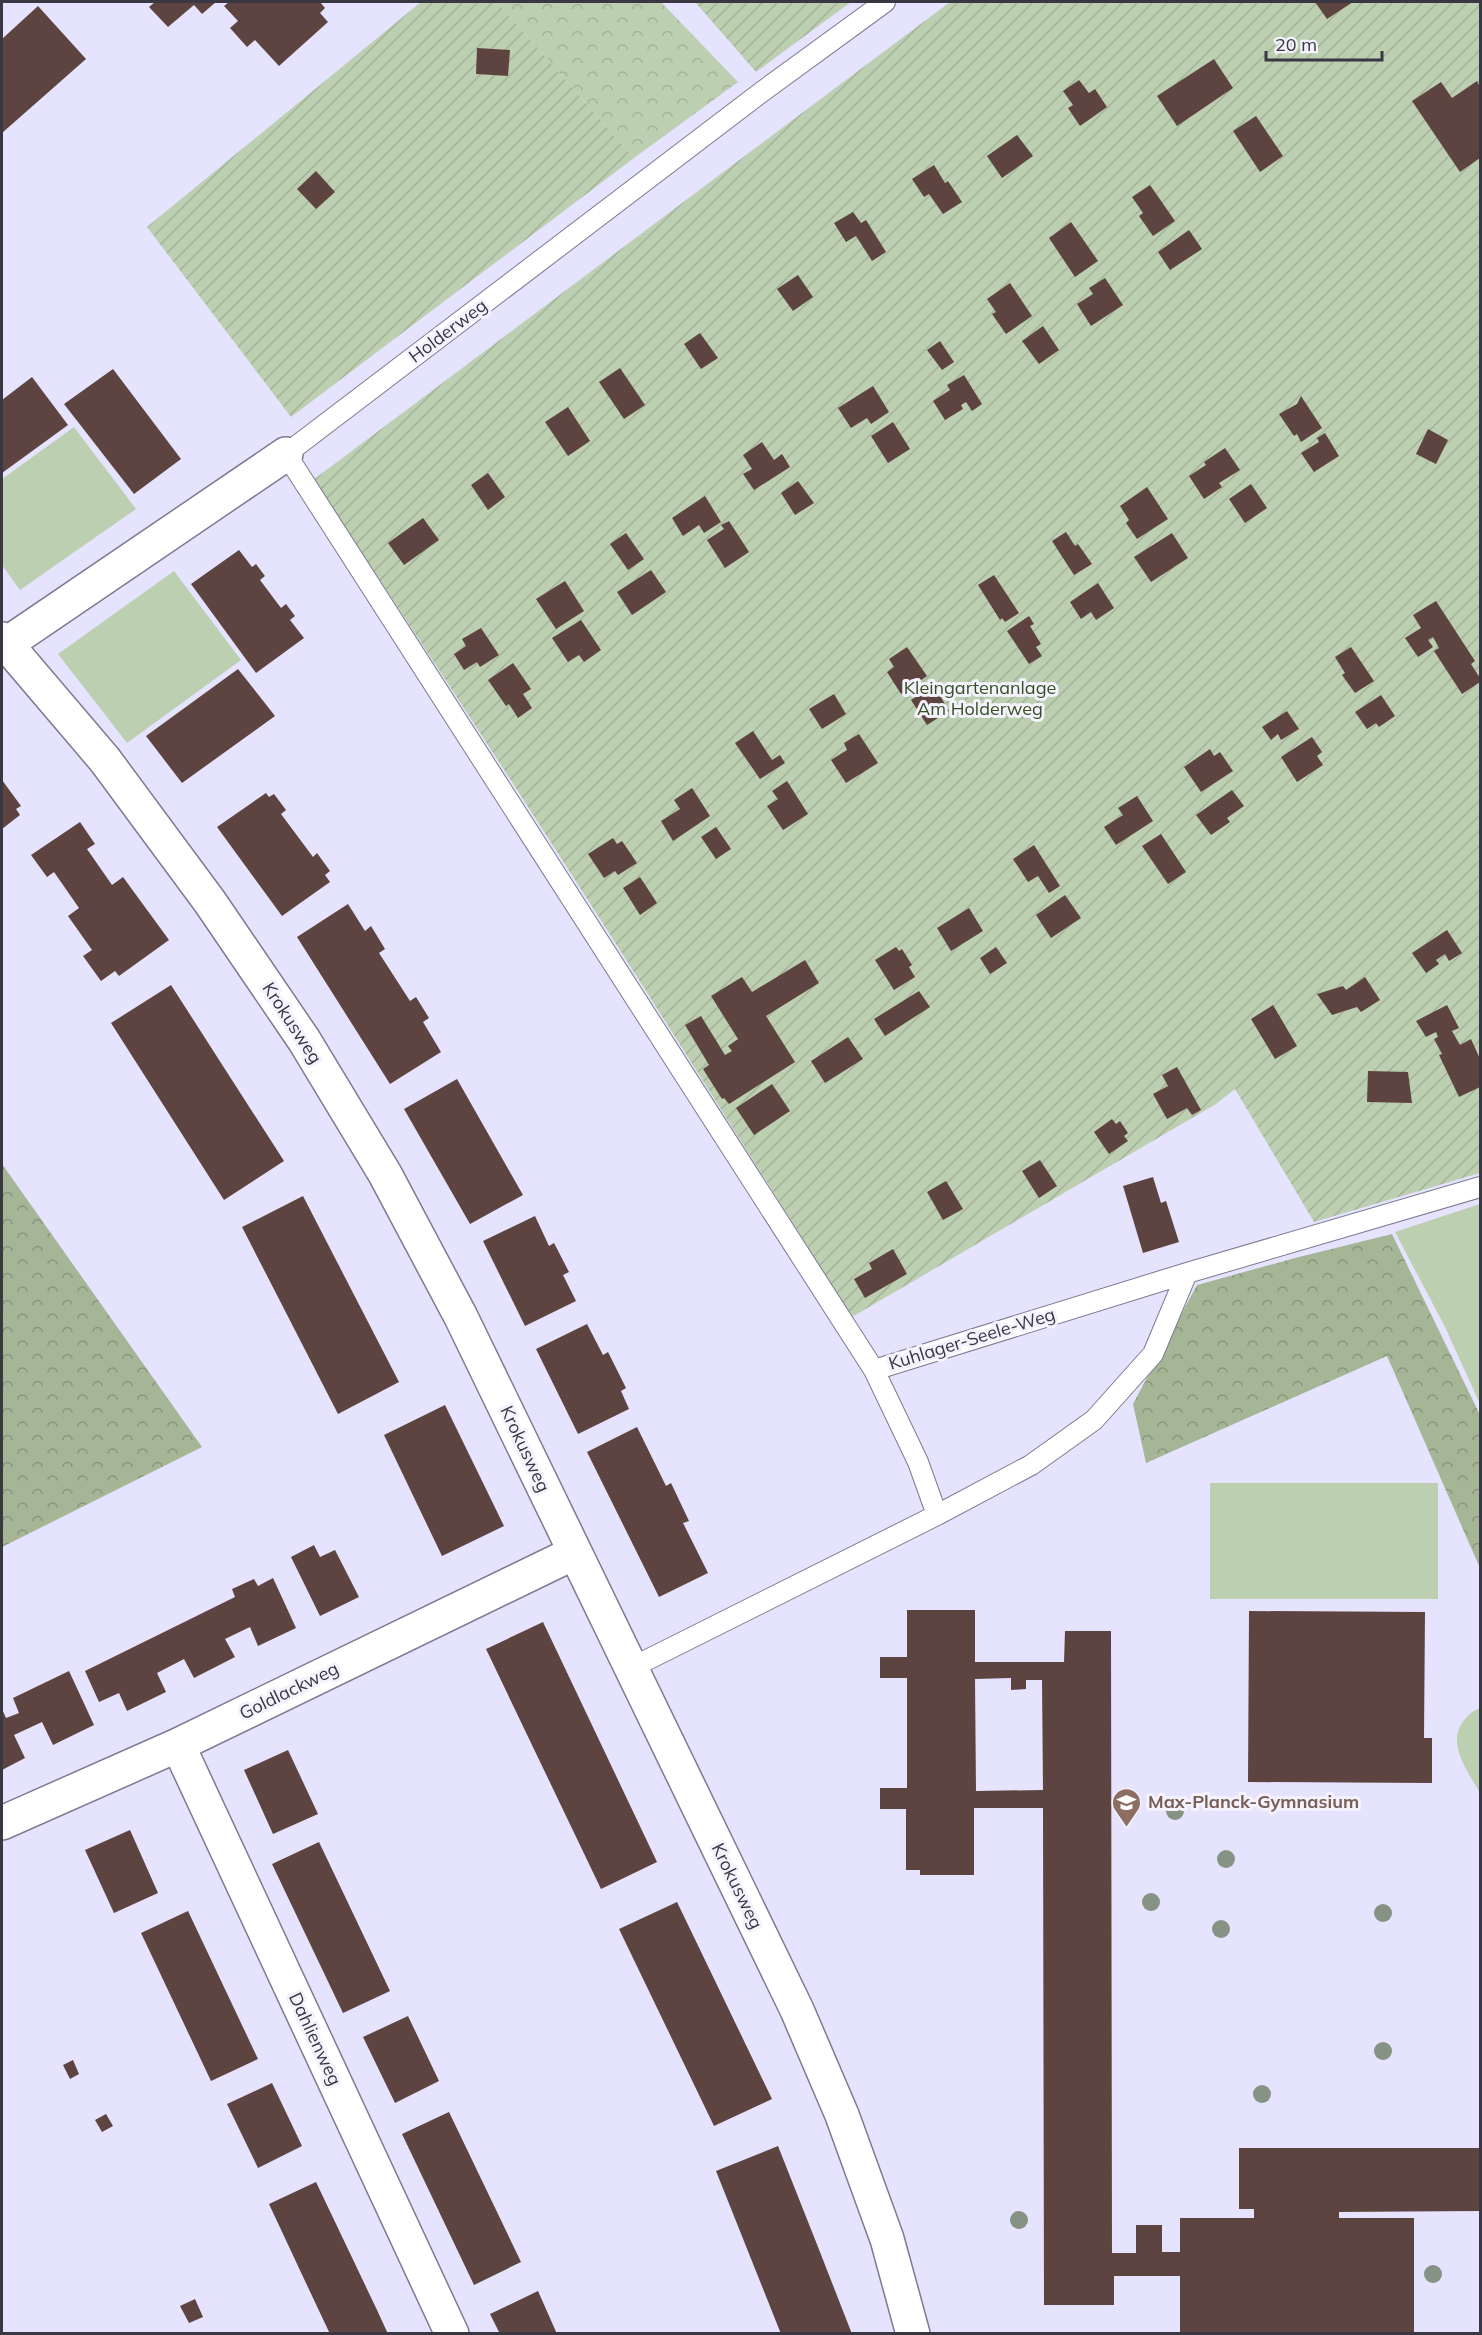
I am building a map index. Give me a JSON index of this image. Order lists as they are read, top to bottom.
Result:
{
  "streets": {
    "street": [
      "Holderweg",
      "Krokusweg",
      "Goldlackweg",
      "Dahlienweg"
    ],
    "lane": ["Kuhlager-Seele-Weg"]
  },
  "crossings": [
    ["Holderweg", "Krokusweg"],
    ["Krokusweg", "Goldlackweg"],
    ["Goldlackweg", "Dahlienweg"]
  ],
  "parks": ["Kleingartenanlage Am Holderweg"],
  "places": {
    "school or university": ["Max-Planck-Gymnasium"]
  },
  "scale_bar": "20 m"
}
